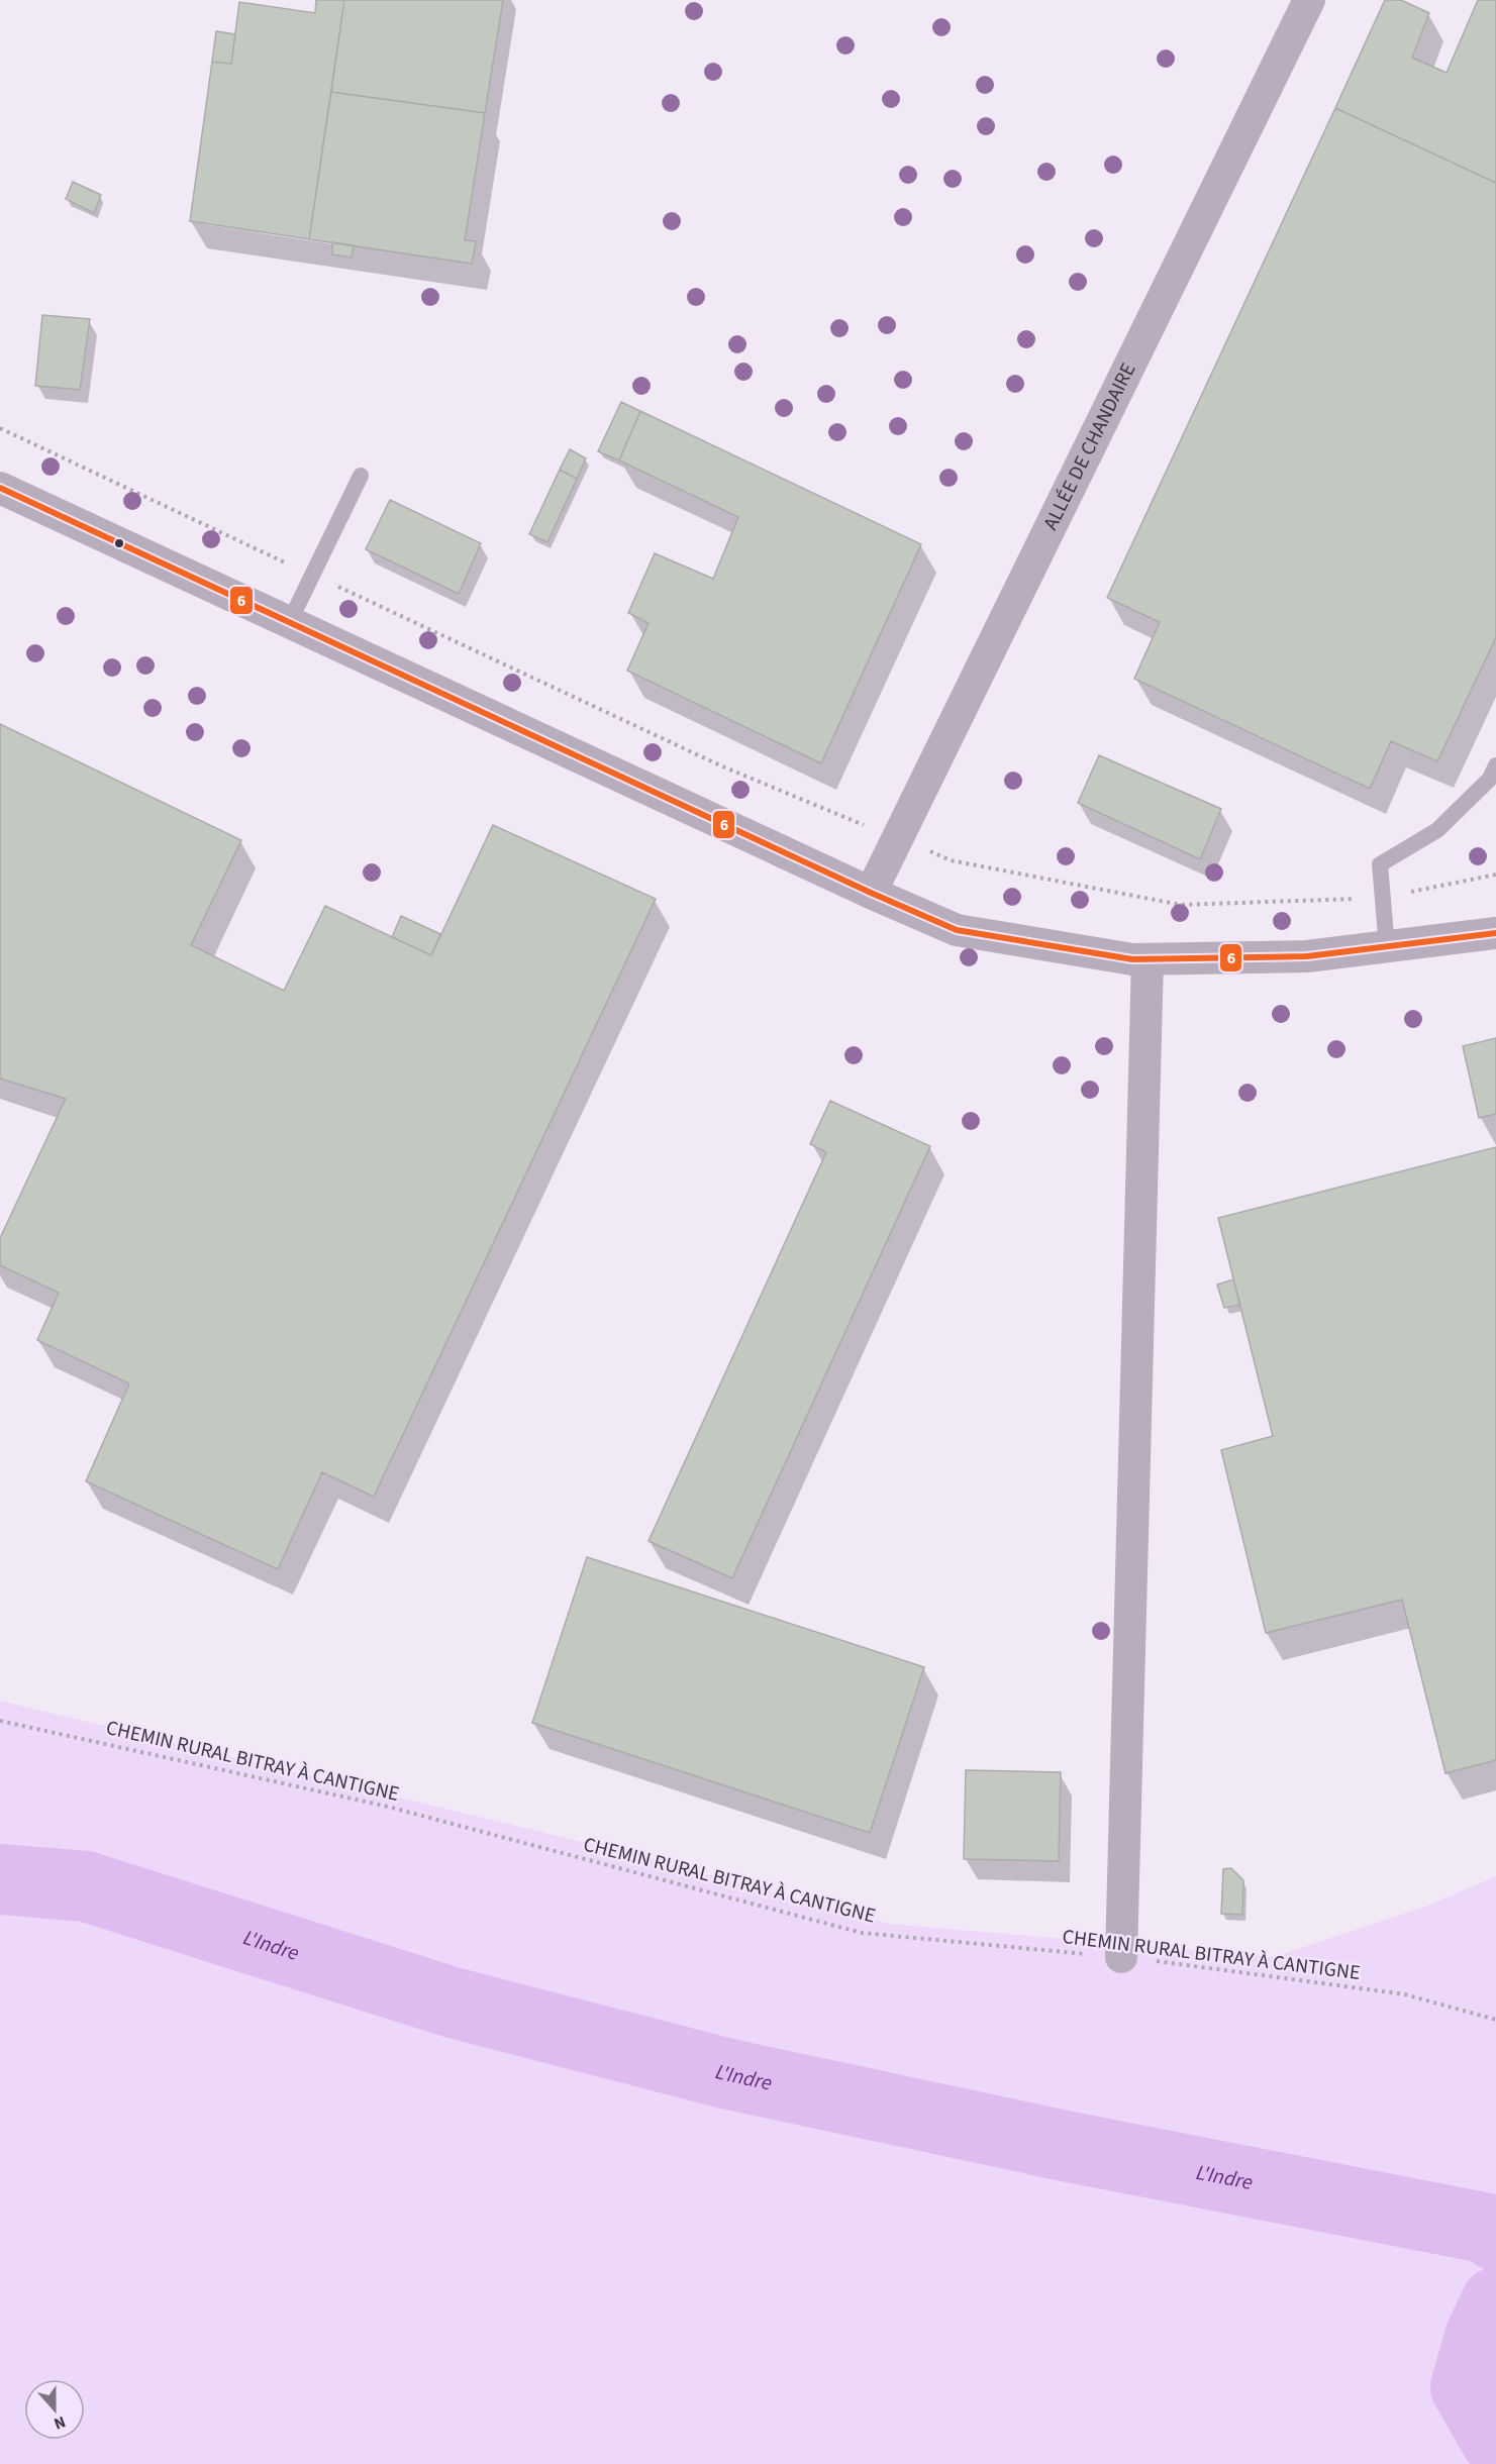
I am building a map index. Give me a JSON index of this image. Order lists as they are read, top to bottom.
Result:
{
  "streets": {
    "street": ["ALLÉE DE CHANDAIRE"],
    "path": ["CHEMIN RURAL BITRAY À CANTIGNE"]
  },
  "water": ["L'Indre"],
  "lines": ["transit line 6"],
  "north": "bottom"
}
